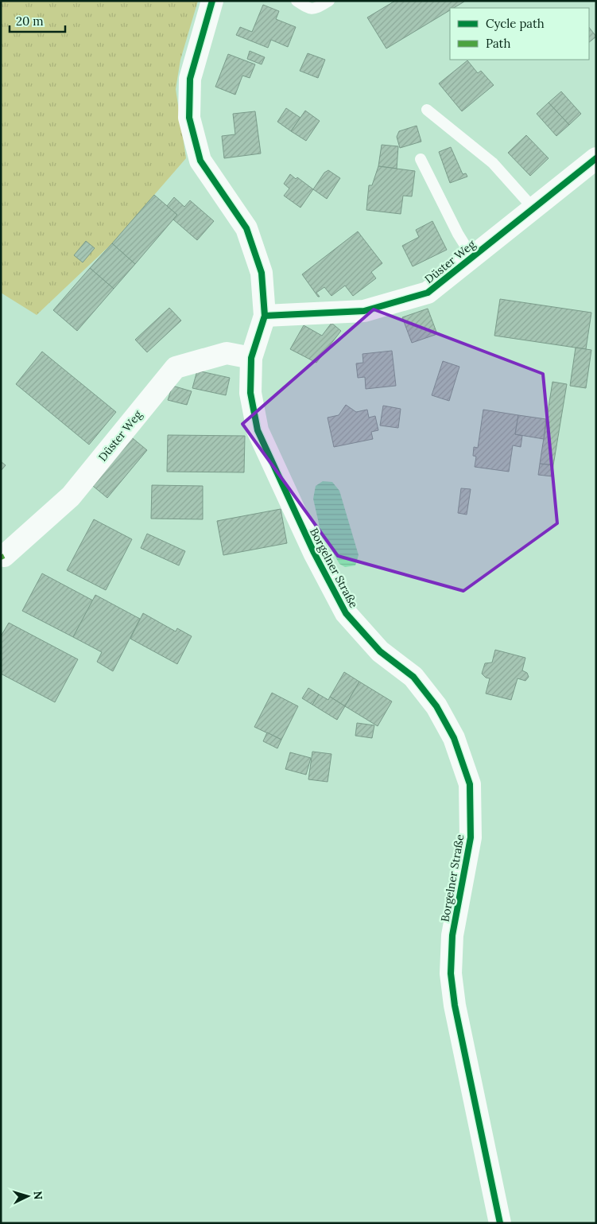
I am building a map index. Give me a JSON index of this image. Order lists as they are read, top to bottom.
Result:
{
  "streets": {
    "street": ["Düster Weg", "Borgelner Straße"]
  },
  "crossings": [
    ["Düster Weg", "Borgelner Straße"]
  ],
  "legend": ["Cycle path", "Path"],
  "scale_bar": "20 m",
  "north": "right"
}
